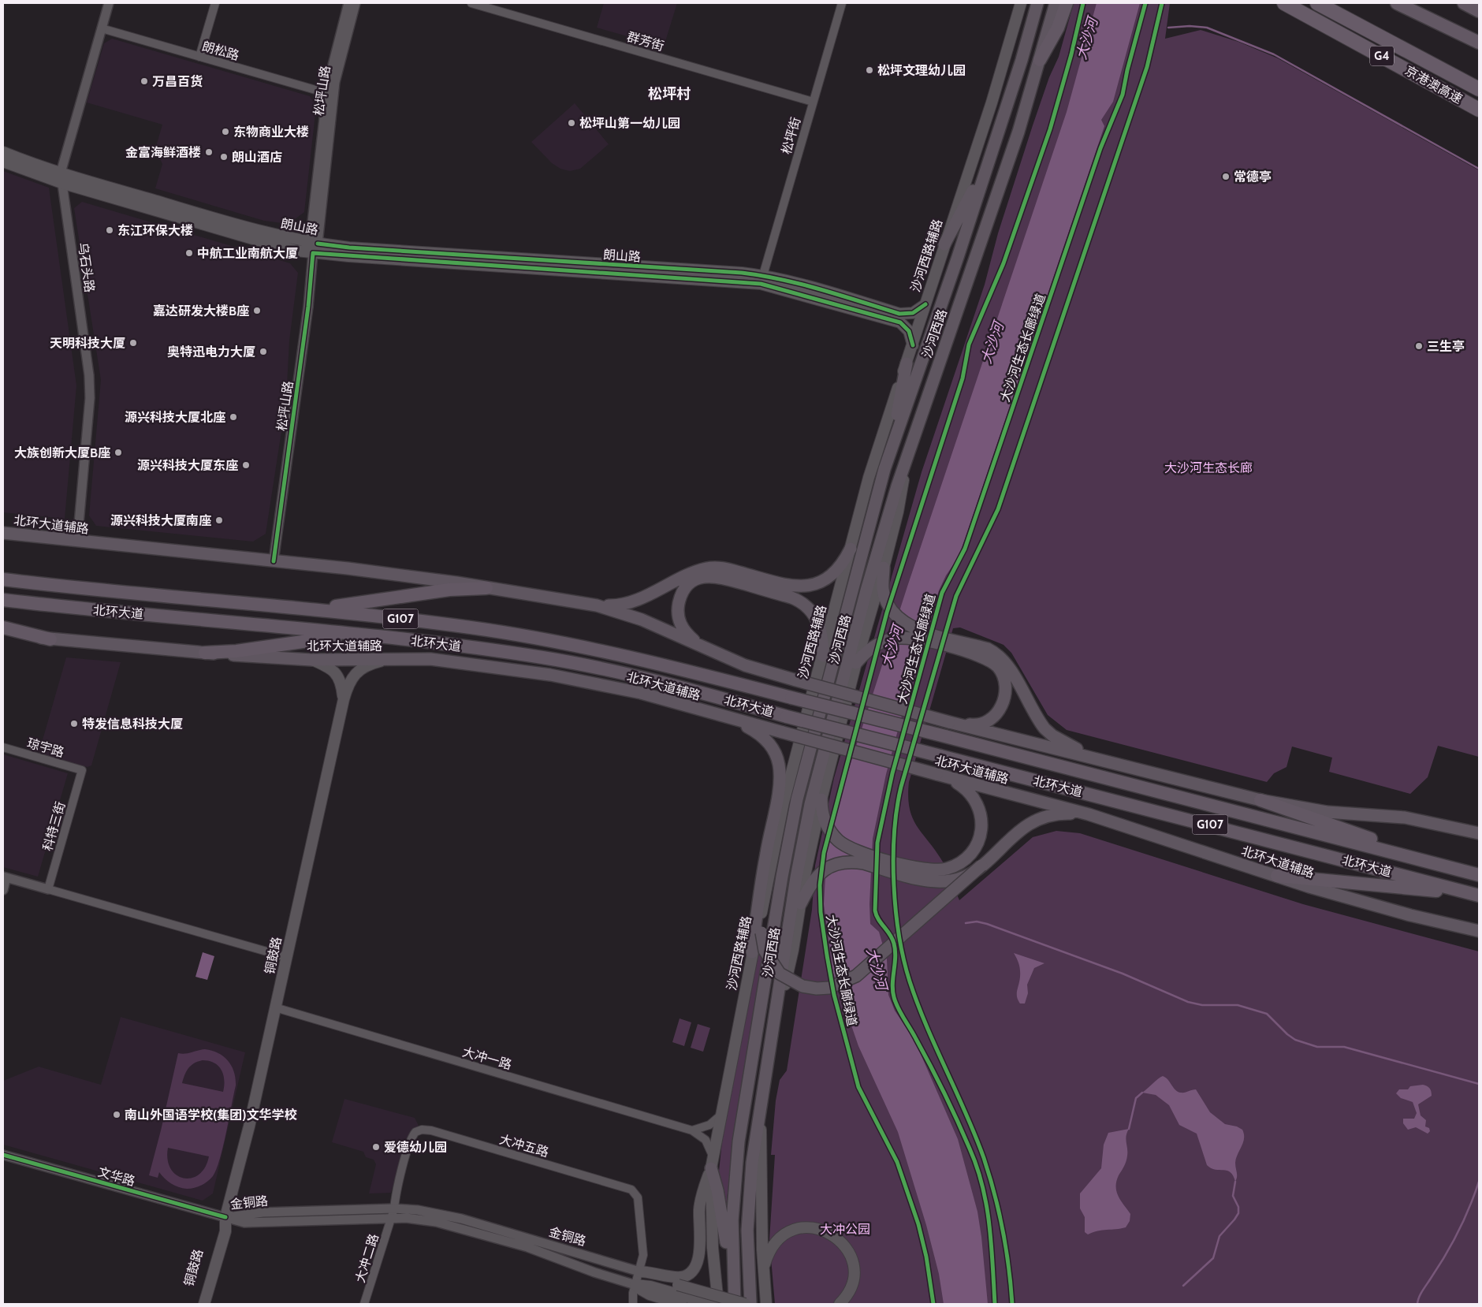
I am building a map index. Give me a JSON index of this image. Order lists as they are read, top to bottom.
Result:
{
  "streets": {
    "highway": [
      "G4",
      "京港澳高速",
      "北环大道",
      "G107"
    ],
    "main road": [
      "朗山路",
      "沙河西路辅路",
      "沙河西路",
      "北环大道辅路",
      "铜鼓路"
    ],
    "street": [
      "群芳街",
      "朗松路",
      "松坪山路",
      "松坪街",
      "乌石头路",
      "琼宇路",
      "科特三街",
      "大冲一路",
      "大冲五路",
      "文华路",
      "金铜路",
      "大冲二路"
    ],
    "cycle path": ["大沙河生态长廊绿道"]
  },
  "crossings": [
    ["群芳街", "松坪街"],
    ["朗松路", "松坪山路"],
    ["朗松路", "乌石头路"],
    ["松坪山路", "朗山路"],
    ["松坪山路", "北环大道辅路"],
    ["松坪街", "朗山路"],
    ["朗山路", "沙河西路辅路"],
    ["朗山路", "乌石头路"],
    ["沙河西路辅路", "大冲一路"],
    ["乌石头路", "北环大道辅路"],
    ["北环大道辅路", "铜鼓路"],
    ["琼宇路", "科特三街"],
    ["铜鼓路", "大冲一路"],
    ["铜鼓路", "文华路"],
    ["铜鼓路", "金铜路"],
    ["大冲五路", "金铜路"],
    ["大冲五路", "大冲二路"],
    ["文华路", "金铜路"],
    ["金铜路", "大冲二路"]
  ],
  "districts": ["松坪村"],
  "water": ["大沙河"],
  "parks": ["大沙河生态长廊", "大冲公园"],
  "places": [
    "松坪文理幼儿园",
    "万昌百货",
    "松坪山第一幼儿园",
    "东物商业大楼",
    "金富海鲜酒楼",
    "朗山酒店",
    "常德亭",
    "东江环保大楼",
    "中航工业南航大厦",
    "嘉达研发大楼B座",
    "天明科技大厦",
    "三生亭",
    "奥特迅电力大厦",
    "源兴科技大厦北座",
    "大族创新大厦B座",
    "源兴科技大厦东座",
    "源兴科技大厦南座",
    "特发信息科技大厦",
    "南山外国语学校(集团)文华学校",
    "爱德幼儿园"
  ]
}
